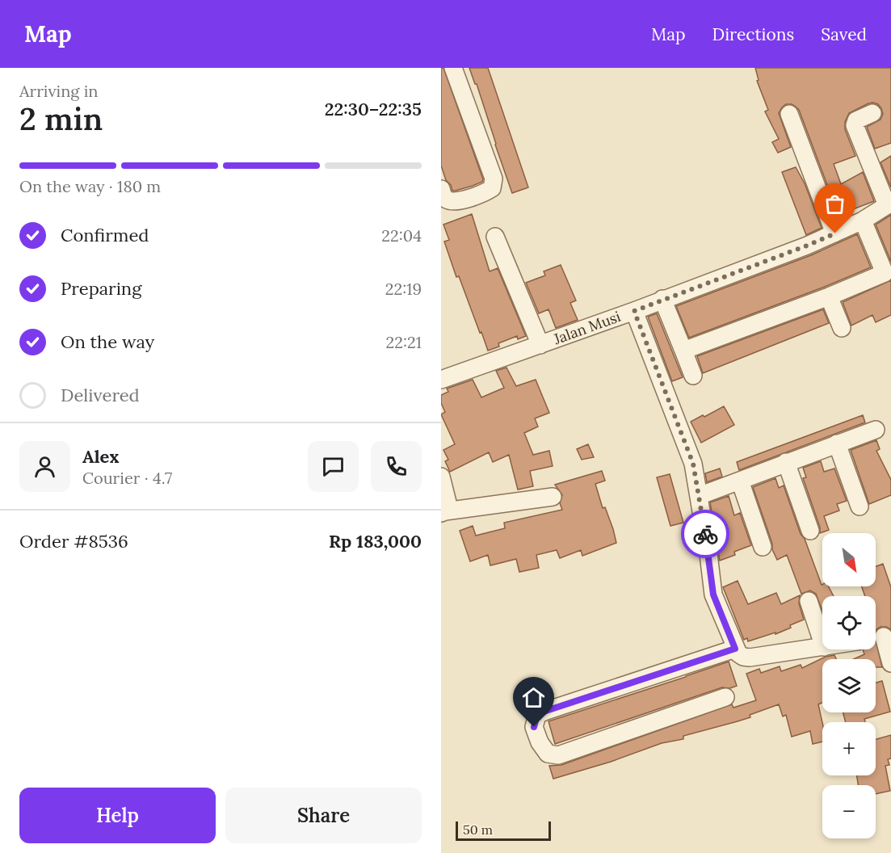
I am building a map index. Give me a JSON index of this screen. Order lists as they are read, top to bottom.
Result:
{
  "streets": {
    "street": ["Jalan Musi"]
  },
  "scale_bar": "50 m",
  "north": "bottom right",
  "page": {
    "header": "Map",
    "nav": ["Map", "Directions", "Saved"],
    "heading": ["2 min", "Arriving in", "22:30–22:35"],
    "panel": [
      "Alex",
      "Courier · 4.7",
      "Order #8536",
      "Rp 183,000"
    ],
    "bar": "On the way · 180 m",
    "list": [
      ["Confirmed", "22:04"],
      ["Preparing", "22:19"],
      ["On the way", "22:21"],
      "Delivered"
    ],
    "map_buttons": ["+", "−"],
    "buttons": ["Help", "Share"],
    "scale": "50 m"
  }
}
